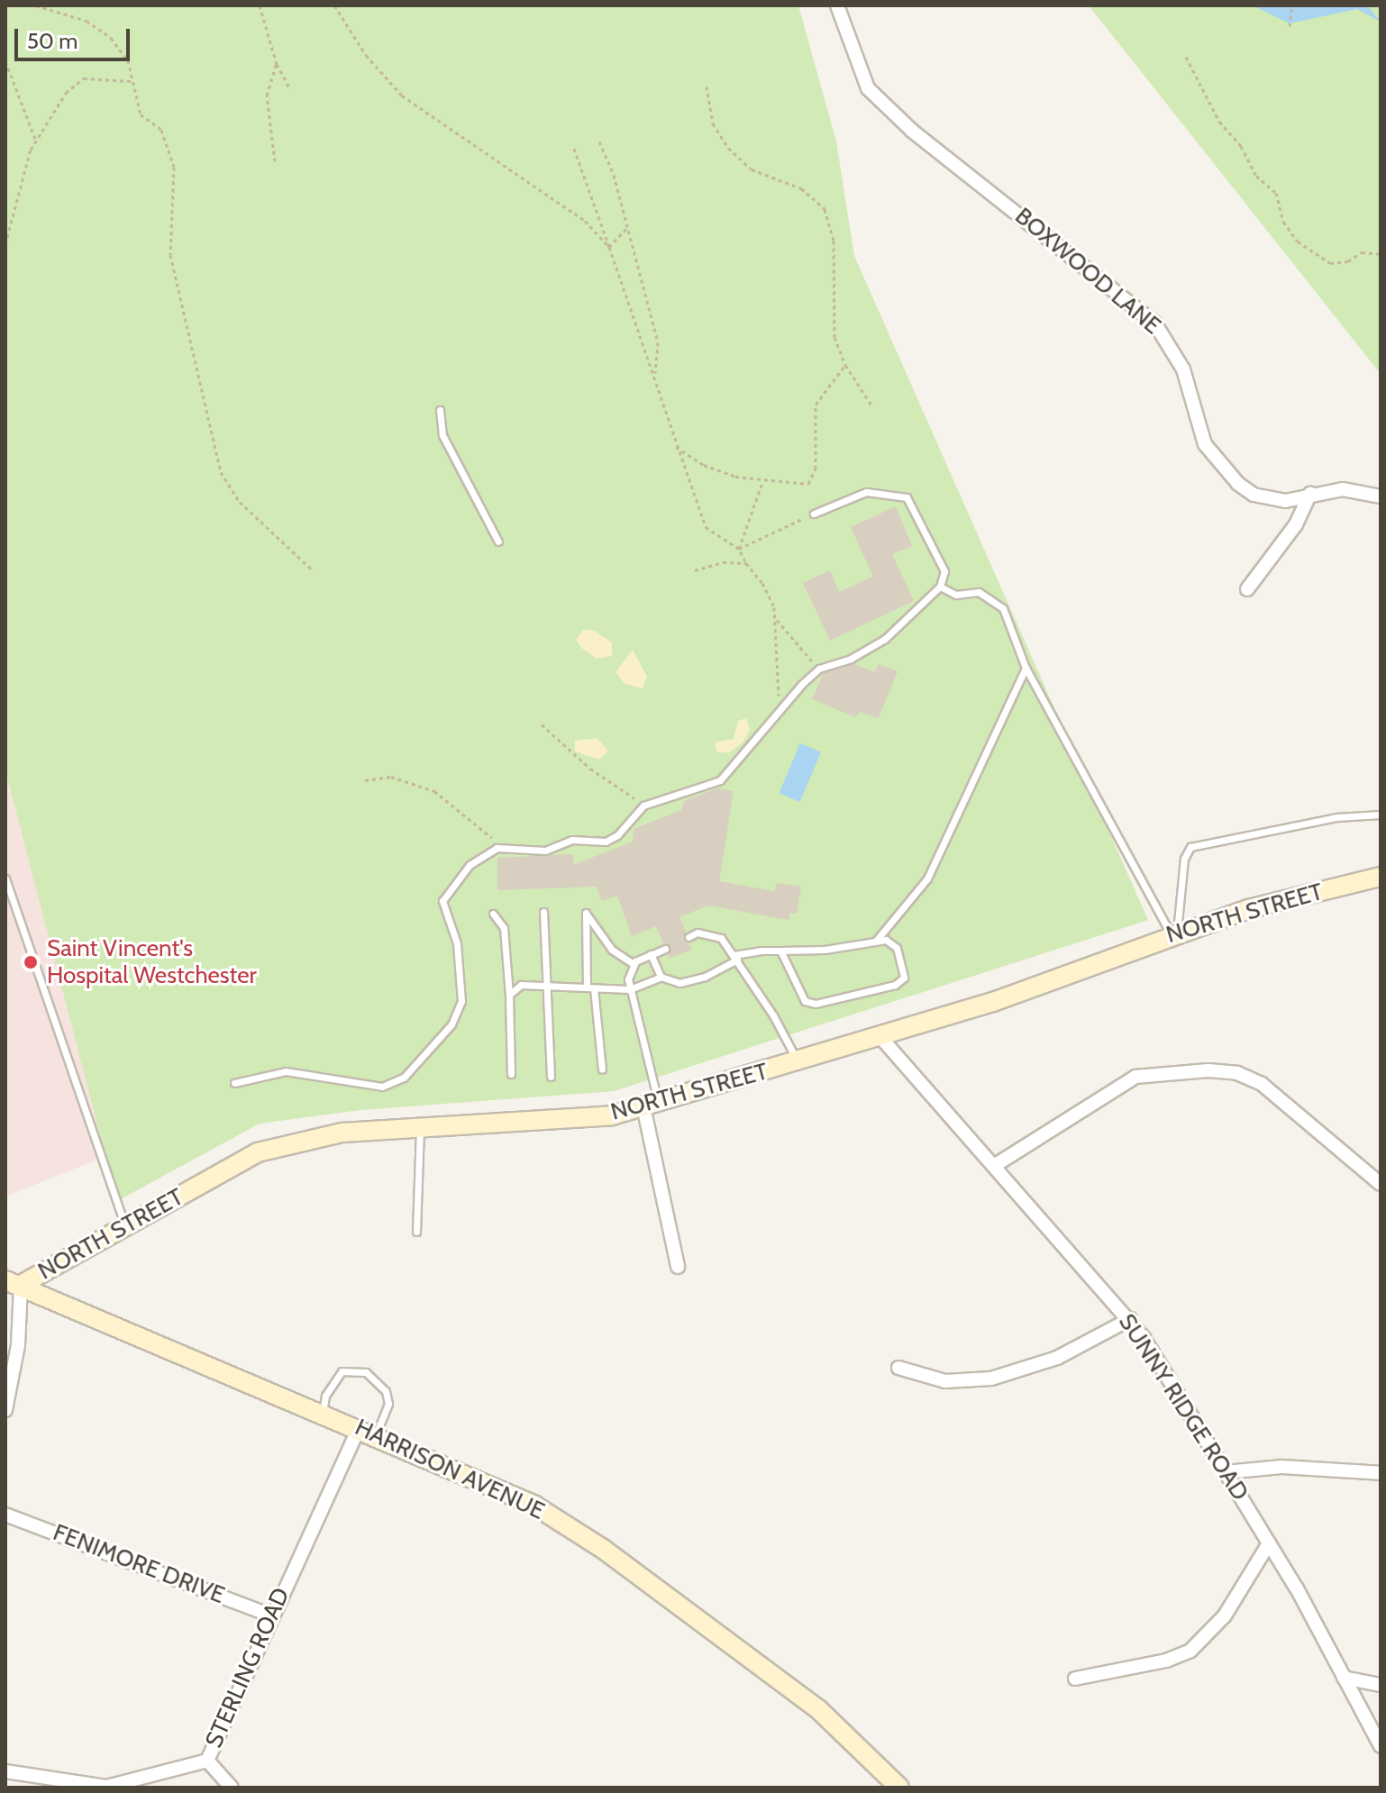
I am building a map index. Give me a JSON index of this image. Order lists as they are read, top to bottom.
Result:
{
  "streets": {
    "street": [
      "BOXWOOD LANE",
      "NORTH STREET",
      "SUNNY RIDGE ROAD",
      "HARRISON AVENUE",
      "FENIMORE DRIVE",
      "STERLING ROAD"
    ]
  },
  "crossings": [
    ["NORTH STREET", "SUNNY RIDGE ROAD"],
    ["NORTH STREET", "HARRISON AVENUE"],
    ["HARRISON AVENUE", "STERLING ROAD"],
    ["FENIMORE DRIVE", "STERLING ROAD"]
  ],
  "places": ["Saint Vincent's Hospital Westchester"],
  "scale_bar": "50 m"
}
